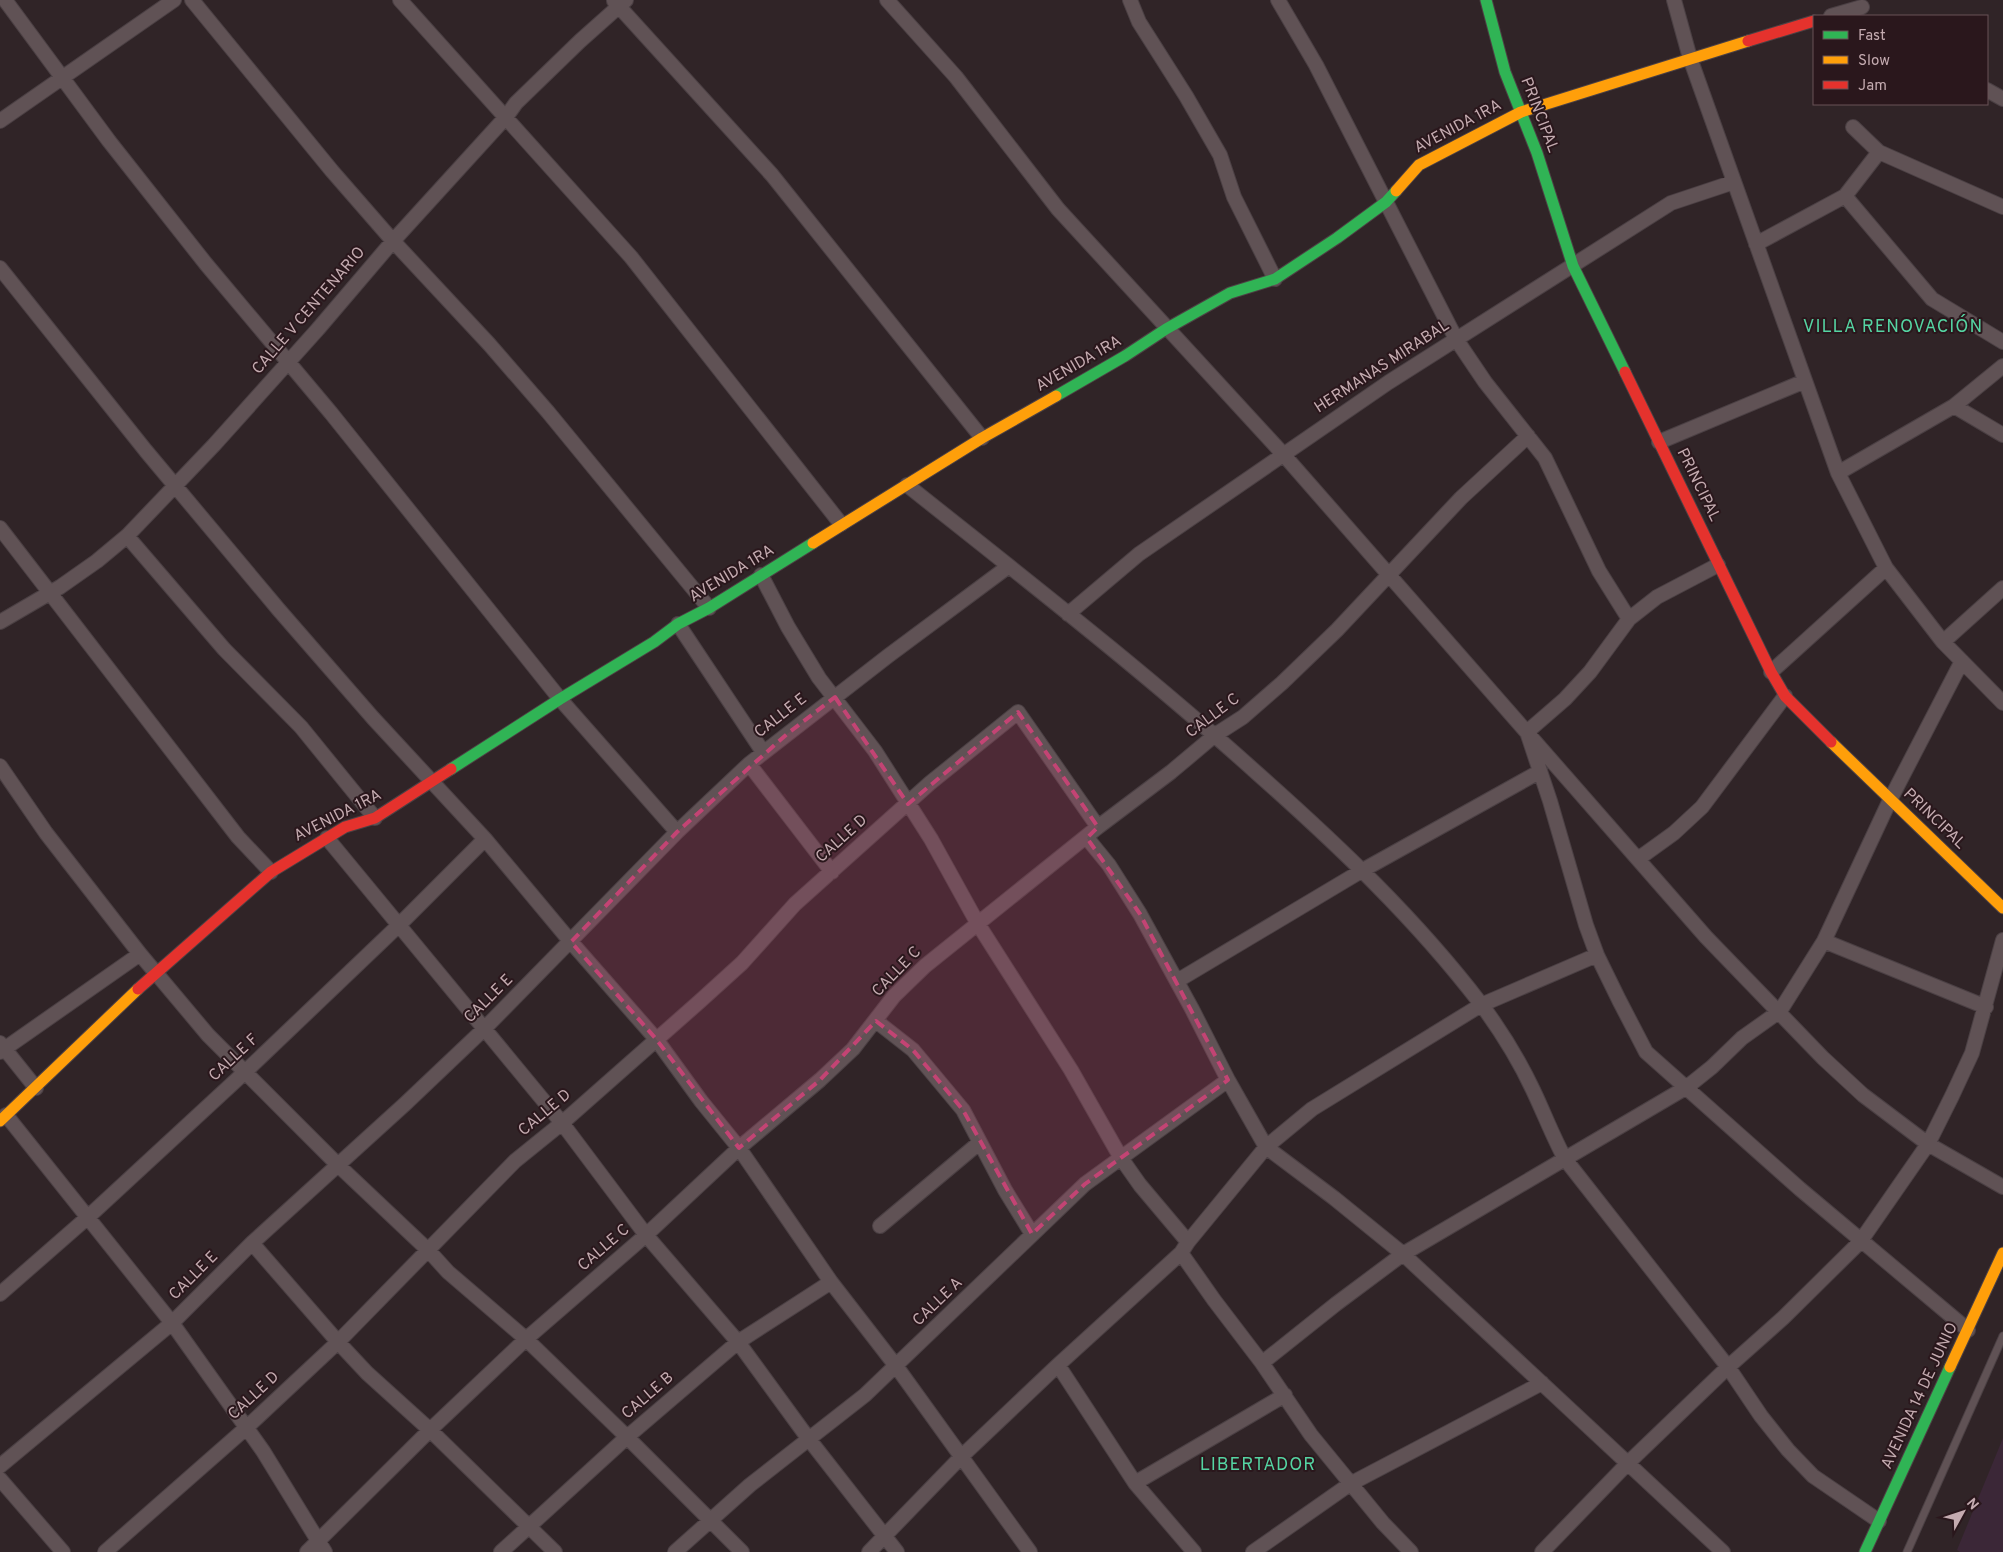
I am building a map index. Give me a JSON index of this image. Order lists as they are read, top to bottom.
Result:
{
  "streets": {
    "street": [
      "PRINCIPAL",
      "AVENIDA 1RA",
      "CALLE V CENTENARIO",
      "HERMANAS MIRABAL",
      "CALLE E",
      "CALLE C",
      "CALLE D",
      "CALLE F",
      "CALLE A",
      "CALLE B",
      "AVENIDA 14 DE JUNIO"
    ]
  },
  "crossings": [
    ["PRINCIPAL", "AVENIDA 1RA"],
    ["PRINCIPAL", "HERMANAS MIRABAL"],
    ["CALLE C", "CALLE D"]
  ],
  "districts": ["VILLA RENOVACIÓN", "LIBERTADOR"],
  "legend": ["Fast", "Slow", "Jam"],
  "north": "top right"
}
